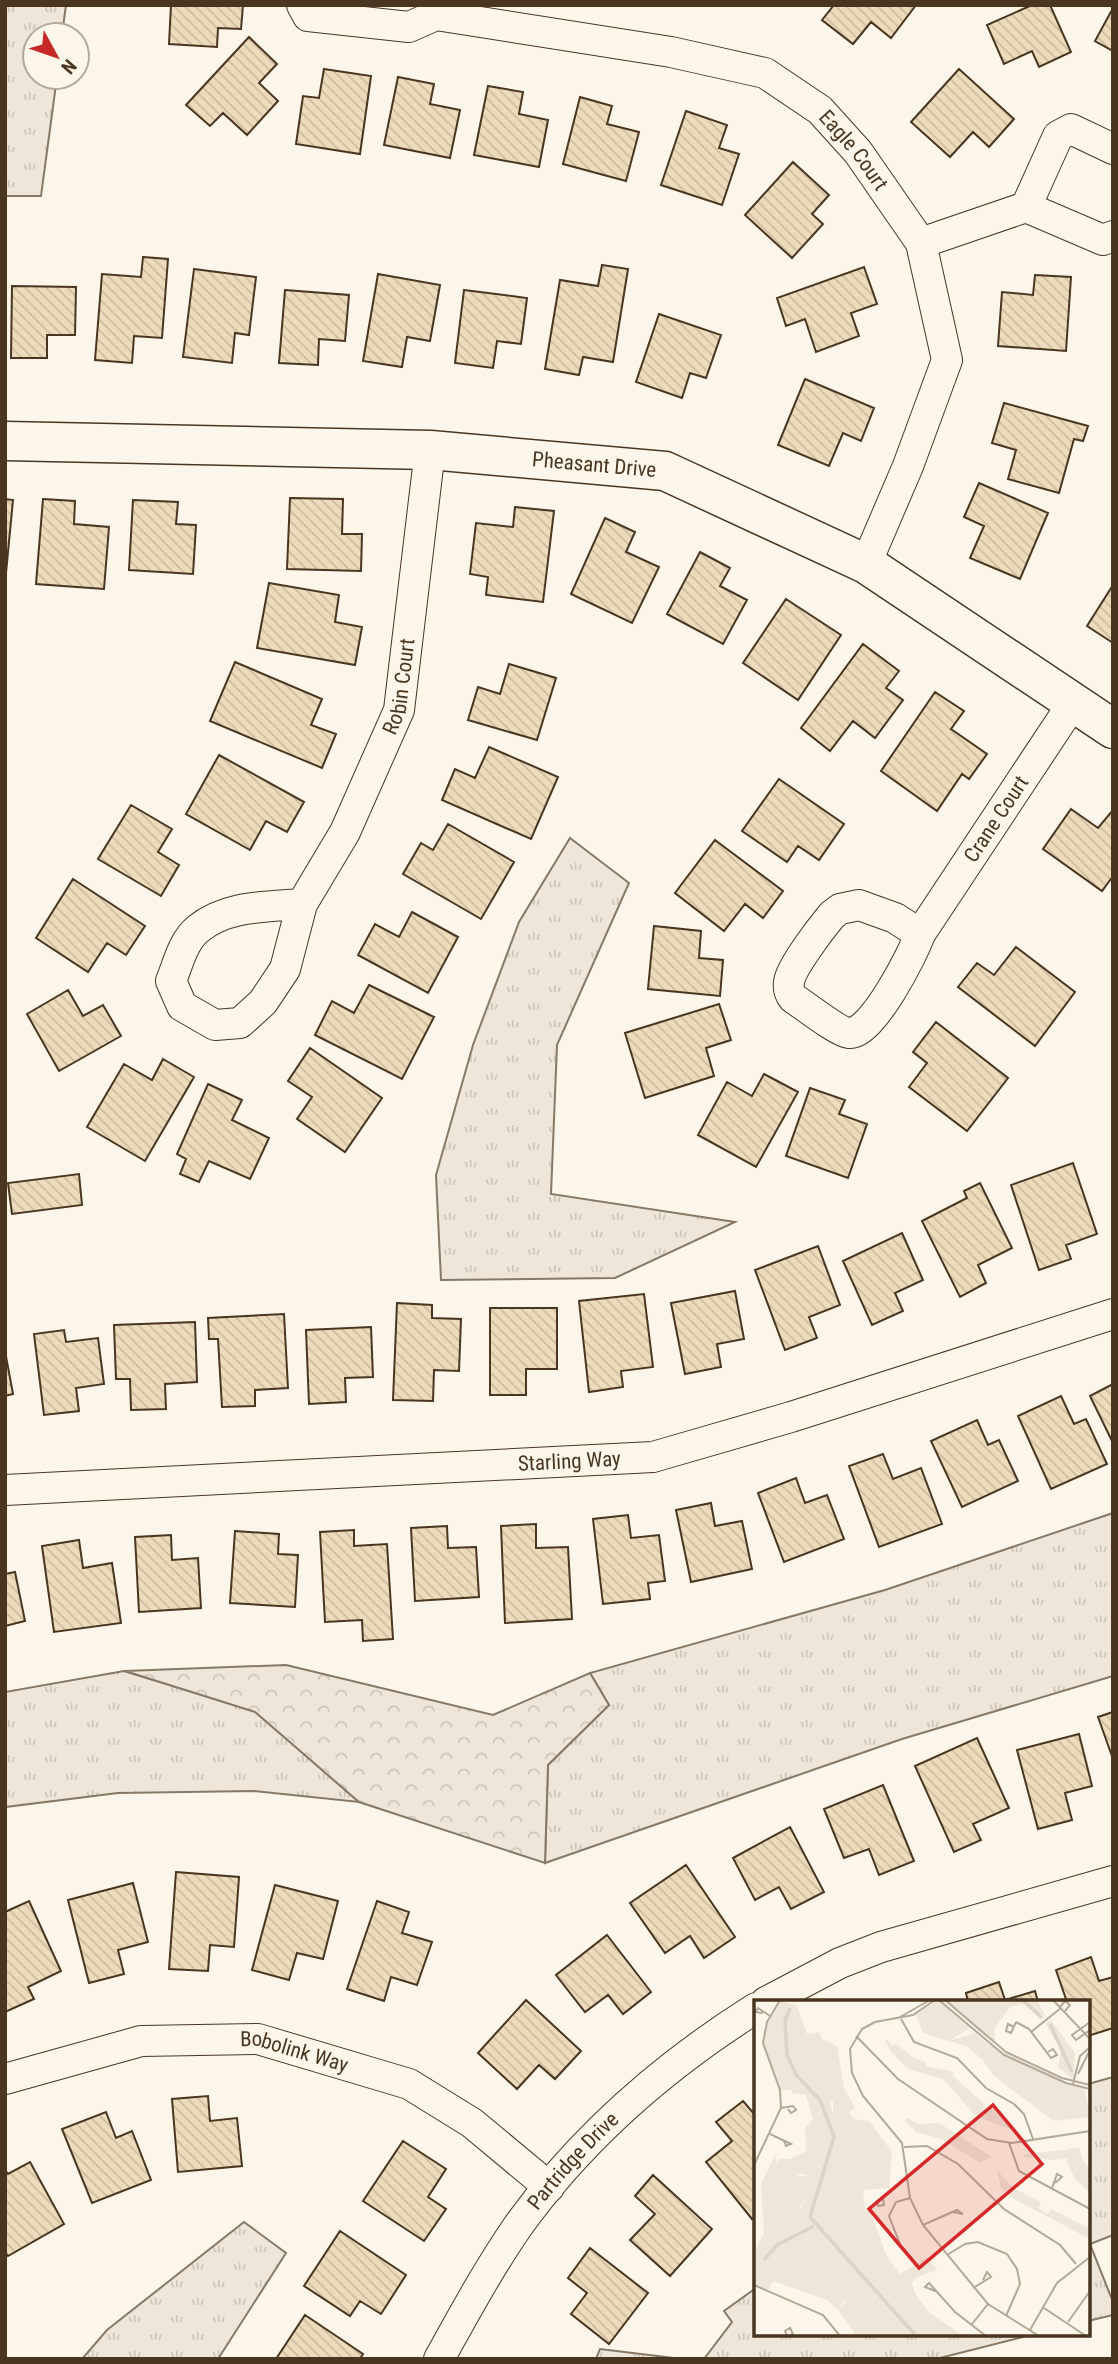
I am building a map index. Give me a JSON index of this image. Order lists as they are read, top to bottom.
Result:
{
  "streets": {
    "street": [
      "Eagle Court",
      "Pheasant Drive",
      "Robin Court",
      "Crane Court",
      "Starling Way",
      "Bobolink Way",
      "Partridge Drive"
    ]
  },
  "crossings": [
    ["Eagle Court", "Pheasant Drive"],
    ["Pheasant Drive", "Robin Court"],
    ["Pheasant Drive", "Crane Court"],
    ["Bobolink Way", "Partridge Drive"]
  ],
  "north": "bottom right"
}
